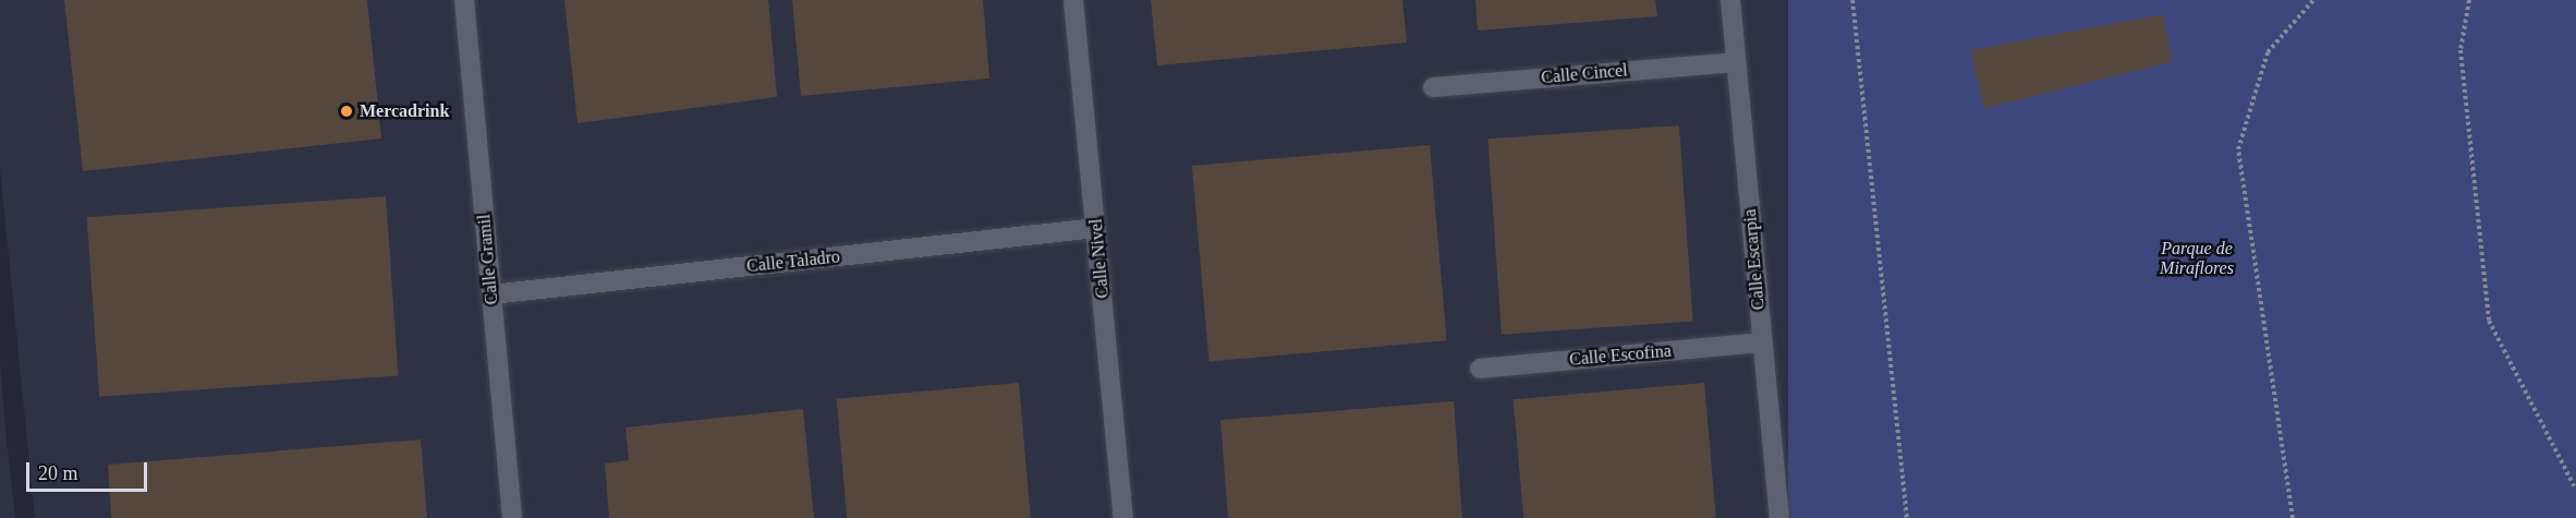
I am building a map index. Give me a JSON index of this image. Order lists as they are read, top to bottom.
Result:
{
  "streets": {
    "street": [
      "Calle Cincel",
      "Calle Nivel",
      "Calle Gramil",
      "Calle Escarpia",
      "Calle Taladro",
      "Calle Escofina"
    ]
  },
  "crossings": [
    ["Calle Cincel", "Calle Escarpia"],
    ["Calle Nivel", "Calle Taladro"],
    ["Calle Gramil", "Calle Taladro"],
    ["Calle Escarpia", "Calle Escofina"]
  ],
  "parks": ["Parque de Miraflores"],
  "places": ["Mercadrink"],
  "scale_bar": "20 m"
}
